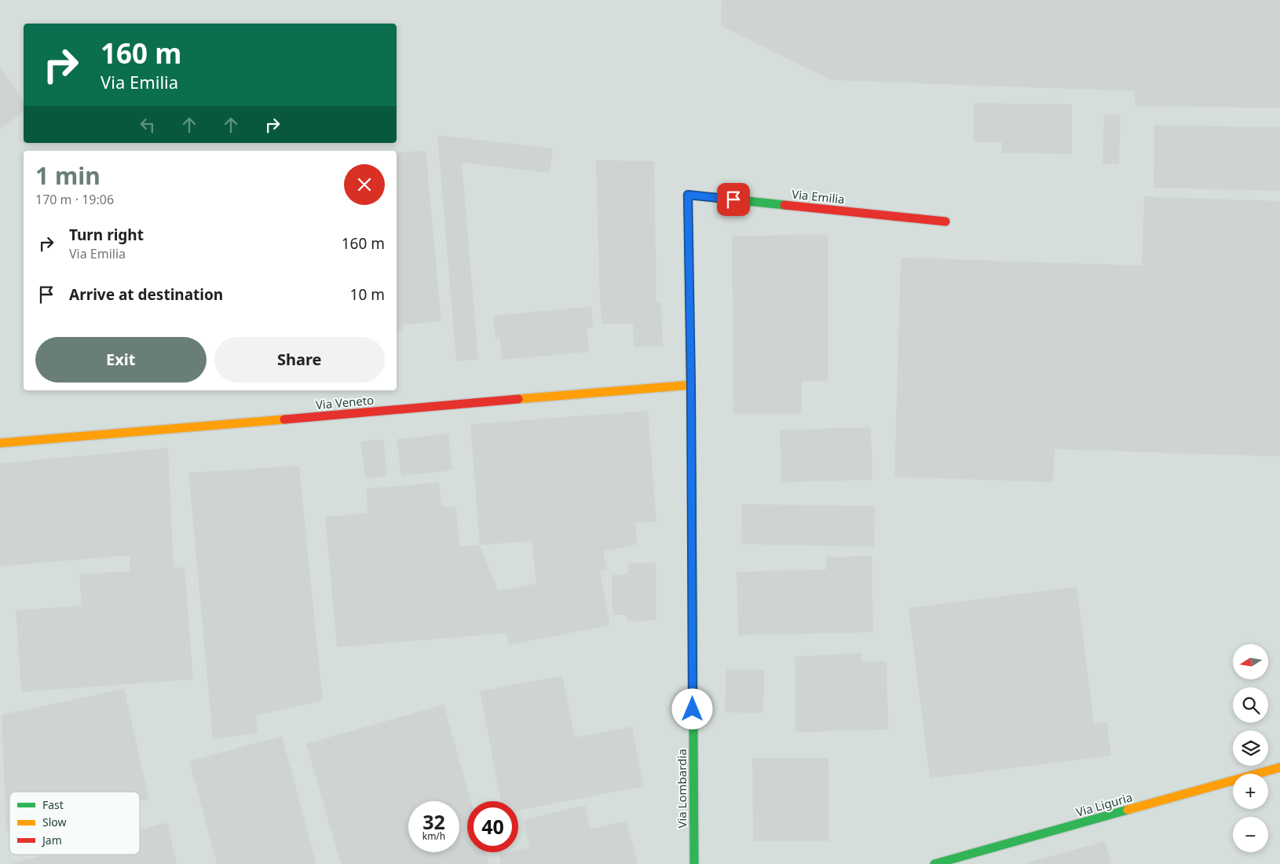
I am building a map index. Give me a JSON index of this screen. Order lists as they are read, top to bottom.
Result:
{
  "streets": {
    "street": [
      "Via Emilia",
      "Via Veneto",
      "Via Lombardia",
      "Via Liguria"
    ]
  },
  "crossings": [
    ["Via Emilia", "Via Lombardia"],
    ["Via Veneto", "Via Lombardia"]
  ],
  "legend": ["Fast", "Slow", "Jam"],
  "north": "left",
  "page": {
    "turn": ["160 m", "Via Emilia"],
    "heading": ["1 min", "170 m · 19:06"],
    "list": [
      {
        "name": "Turn right",
        "note": "Via Emilia",
        "value": "160 m"
      },
      {
        "name": "Arrive at destination",
        "value": "10 m"
      }
    ],
    "buttons": ["Exit", "Share"],
    "map_buttons": ["+", "−"],
    "speed": "32 km/h",
    "limit": "40"
  }
}
